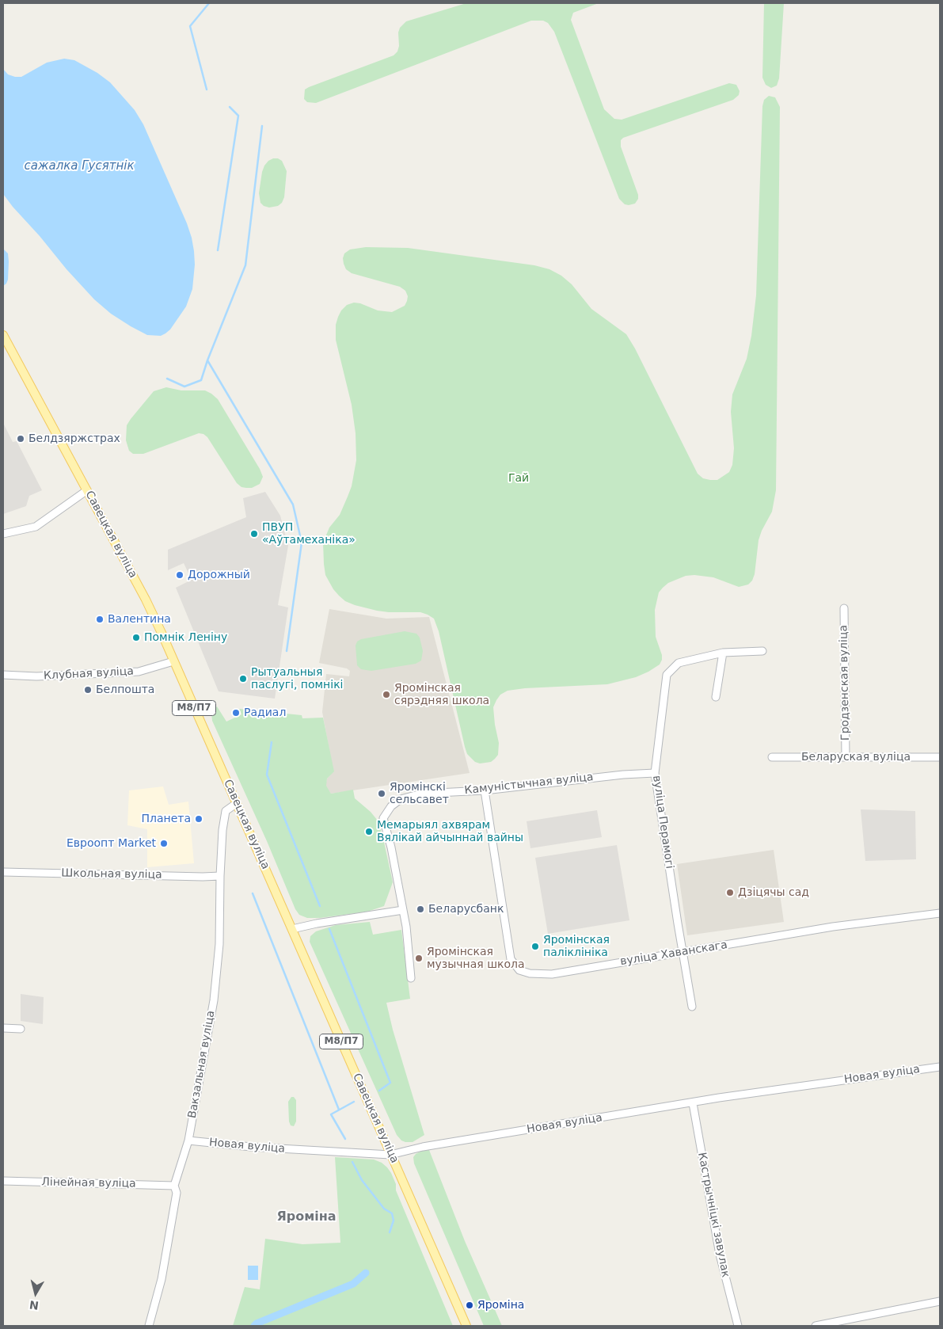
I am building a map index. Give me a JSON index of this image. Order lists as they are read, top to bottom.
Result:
{
  "streets": {
    "main road": ["Савецкая вуліца", "М8/П7"],
    "street": [
      "Клубная вуліца",
      "Гродзенская вуліца",
      "Беларуская вуліца",
      "Камуністычная вуліца",
      "вуліца Перамогі",
      "Школьная вуліца",
      "вуліца Хаванскага",
      "Вакзальная вуліца",
      "Новая вуліца",
      "Лінейная вуліца",
      "Кастрычніцкі завулак"
    ]
  },
  "crossings": [
    ["Савецкая вуліца", "Клубная вуліца"],
    ["Савецкая вуліца", "Вакзальная вуліца"],
    ["Савецкая вуліца", "Новая вуліца"],
    ["Гродзенская вуліца", "Беларуская вуліца"],
    ["Камуністычная вуліца", "вуліца Перамогі"],
    ["Камуністычная вуліца", "вуліца Хаванскага"],
    ["вуліца Перамогі", "вуліца Хаванскага"],
    ["Школьная вуліца", "Вакзальная вуліца"],
    ["Вакзальная вуліца", "Новая вуліца"],
    ["Вакзальная вуліца", "Лінейная вуліца"],
    ["Новая вуліца", "Кастрычніцкі завулак"]
  ],
  "districts": ["Яроміна"],
  "water": ["сажалка Гусятнік"],
  "parks": ["Гай"],
  "places": [
    "Белдзяржстрах",
    "ПВУП «Аўтамеханіка»",
    "Дорожный",
    "Валентина",
    "Помнік Леніну",
    "Рытуальныя паслугі, помнікі",
    "Белпошта",
    "Яромінская сярэдняя школа",
    "Радиал",
    "Яромінскі сельсавет",
    "Планета",
    "Мемарыял ахвярам Вялікай айчыннай вайны",
    "Евроопт Market",
    "Дзіцячы сад",
    "Беларусбанк",
    "Яромінская паліклініка",
    "Яромінская музычная школа",
    "Яроміна"
  ],
  "north": "bottom"
}
